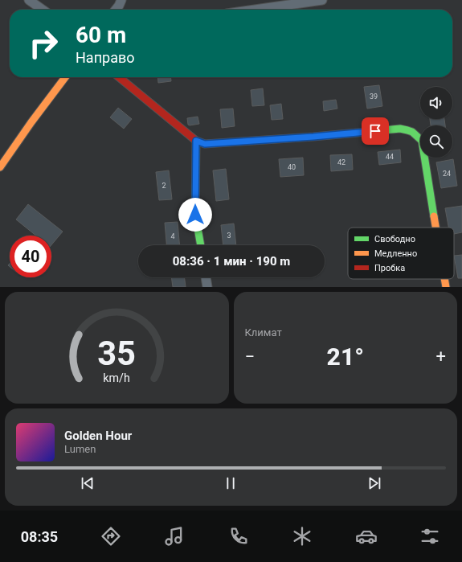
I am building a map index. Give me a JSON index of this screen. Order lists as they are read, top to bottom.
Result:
{
  "house_numbers": [
    "39",
    "44",
    "42",
    "40",
    "24",
    "2",
    "3",
    "4"
  ],
  "legend": ["Свободно", "Медленно", "Пробка"],
  "page": {
    "turn": ["60 m", "Направо"],
    "limit": "40",
    "trip": "08:36 · 1 мин · 190 m",
    "tile": "Климат",
    "heat": ["−", "21°", "+"],
    "song": ["Golden Hour", "Lumen"],
    "tabs": "08:35",
    "gauge": ["35", "km/h"]
  }
}
